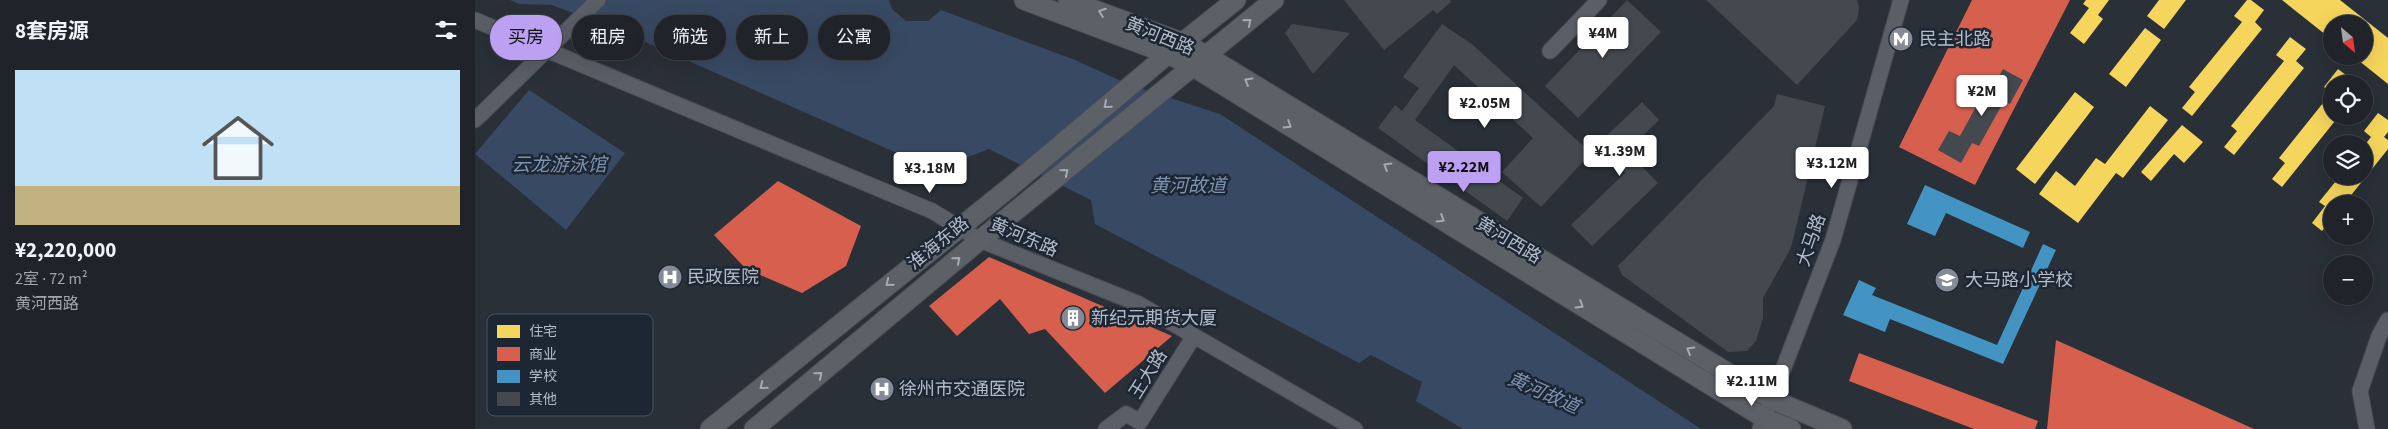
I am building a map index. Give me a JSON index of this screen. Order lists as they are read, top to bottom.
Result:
{
  "streets": {
    "main road": ["黄河西路", "淮海东路"],
    "street": ["黄河东路", "大马路", "王大路"]
  },
  "crossings": [
    ["黄河西路", "大马路"],
    ["黄河西路", "淮海东路"],
    ["黄河东路", "淮海东路"],
    ["黄河东路", "王大路"]
  ],
  "water": ["云龙游泳馆", "黄河故道"],
  "places": {
    "metro station": ["民主北路"],
    "hospital": ["民政医院", "徐州市交通医院"],
    "school or university": ["大马路小学校"],
    "building": ["新纪元期货大厦"]
  },
  "legend": [
    "住宅",
    "商业",
    "学校",
    "其他"
  ],
  "north": "bottom right",
  "page": {
    "heading": "8套房源",
    "map_buttons": ["+", "−"],
    "chip": [
      "买房",
      "租房",
      "筛选",
      "新上",
      "公寓"
    ],
    "price": [
      "¥4M",
      "¥2M",
      "¥2.05M",
      "¥1.39M",
      "¥3.12M",
      "¥2.22M",
      "¥3.18M",
      "¥2.11M"
    ],
    "list": [
      {
        "name": "¥2,220,000",
        "note": "2室 · 72 m² · 黄河西路"
      }
    ]
  }
}
